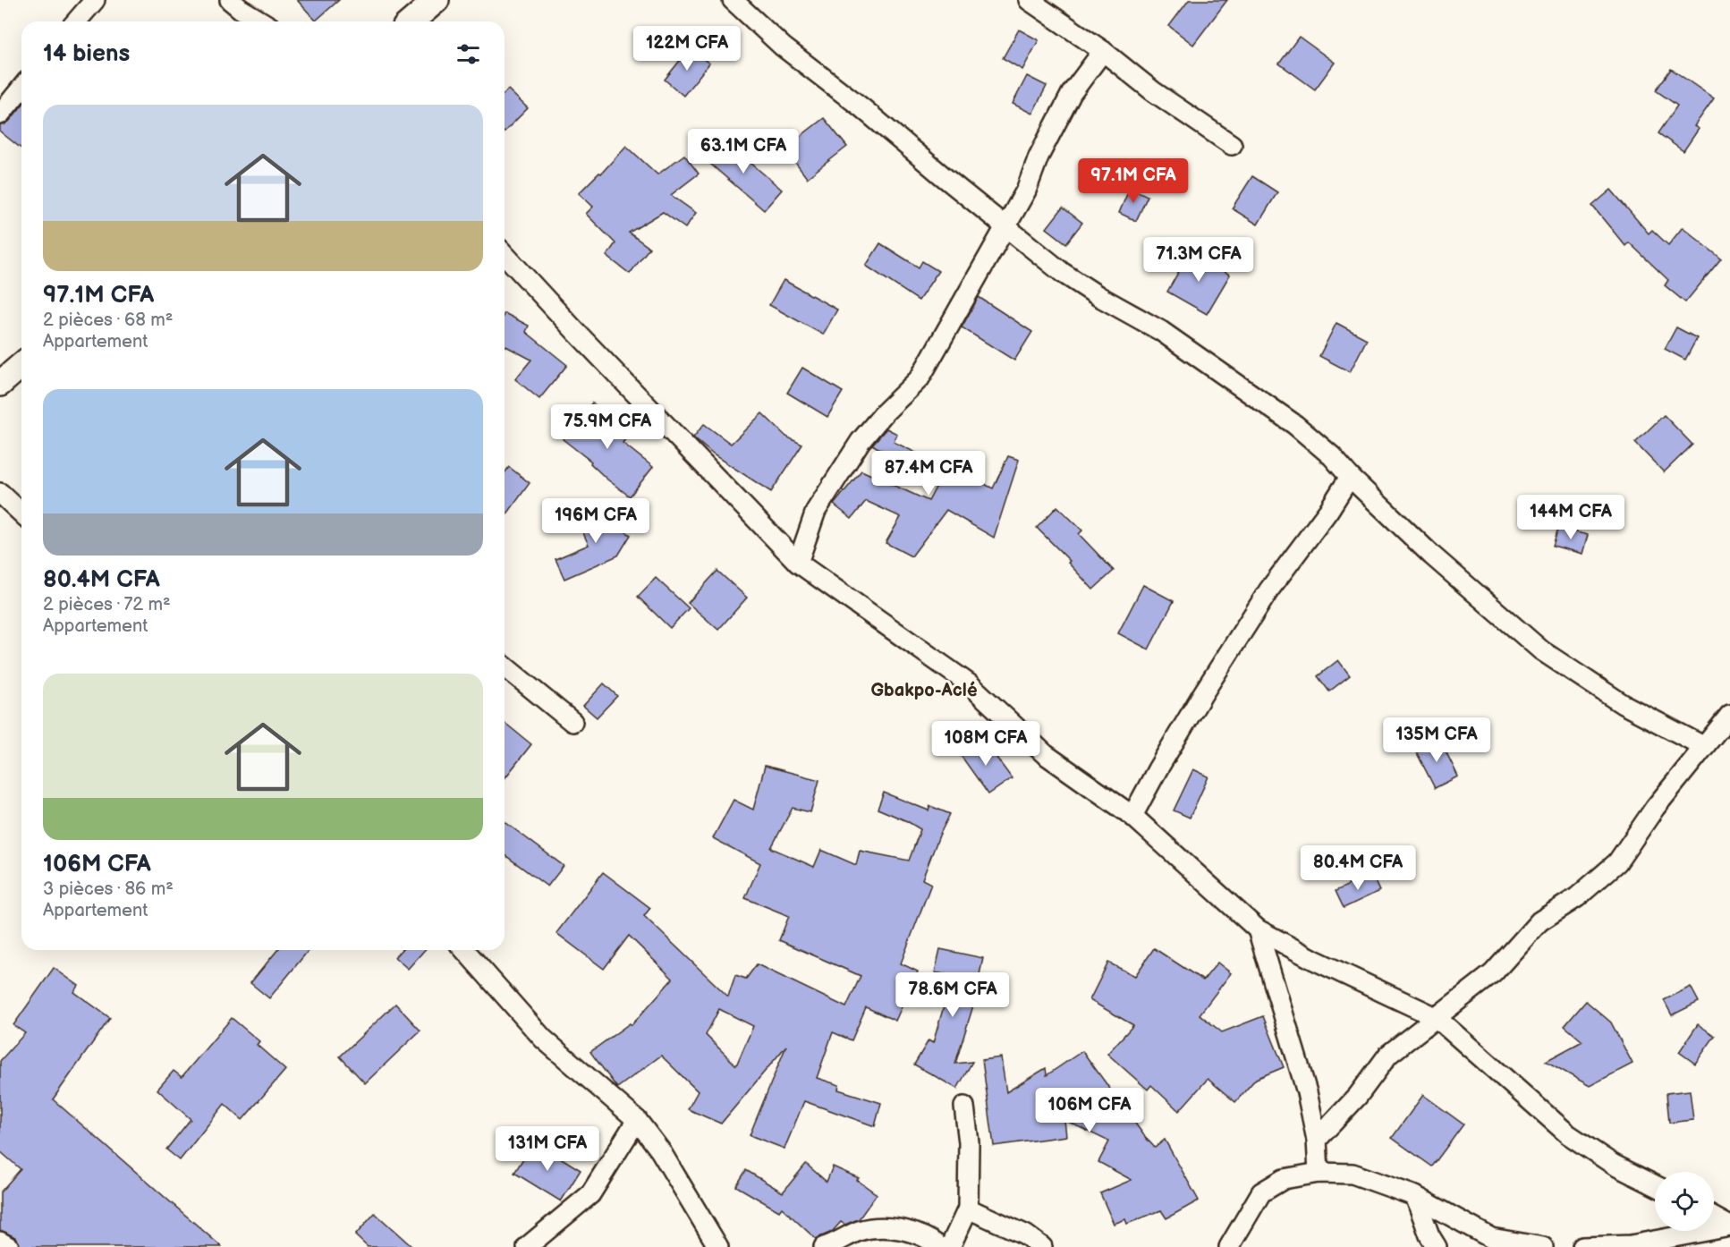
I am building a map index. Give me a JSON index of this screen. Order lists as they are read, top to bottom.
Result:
{
  "districts": ["Gbakpo-Aclé"],
  "page": {
    "heading": "14 biens",
    "price": [
      "122M CFA",
      "63.1M CFA",
      "97.1M CFA",
      "71.3M CFA",
      "75.9M CFA",
      "87.4M CFA",
      "144M CFA",
      "196M CFA",
      "135M CFA",
      "108M CFA",
      "80.4M CFA",
      "78.6M CFA",
      "106M CFA",
      "131M CFA"
    ],
    "list": [
      {
        "name": "97.1M CFA",
        "note": "2 pièces · 68 m² · Appartement"
      },
      {
        "name": "80.4M CFA",
        "note": "2 pièces · 72 m² · Appartement"
      },
      {
        "name": "106M CFA",
        "note": "3 pièces · 86 m² · Appartement"
      }
    ]
  }
}
